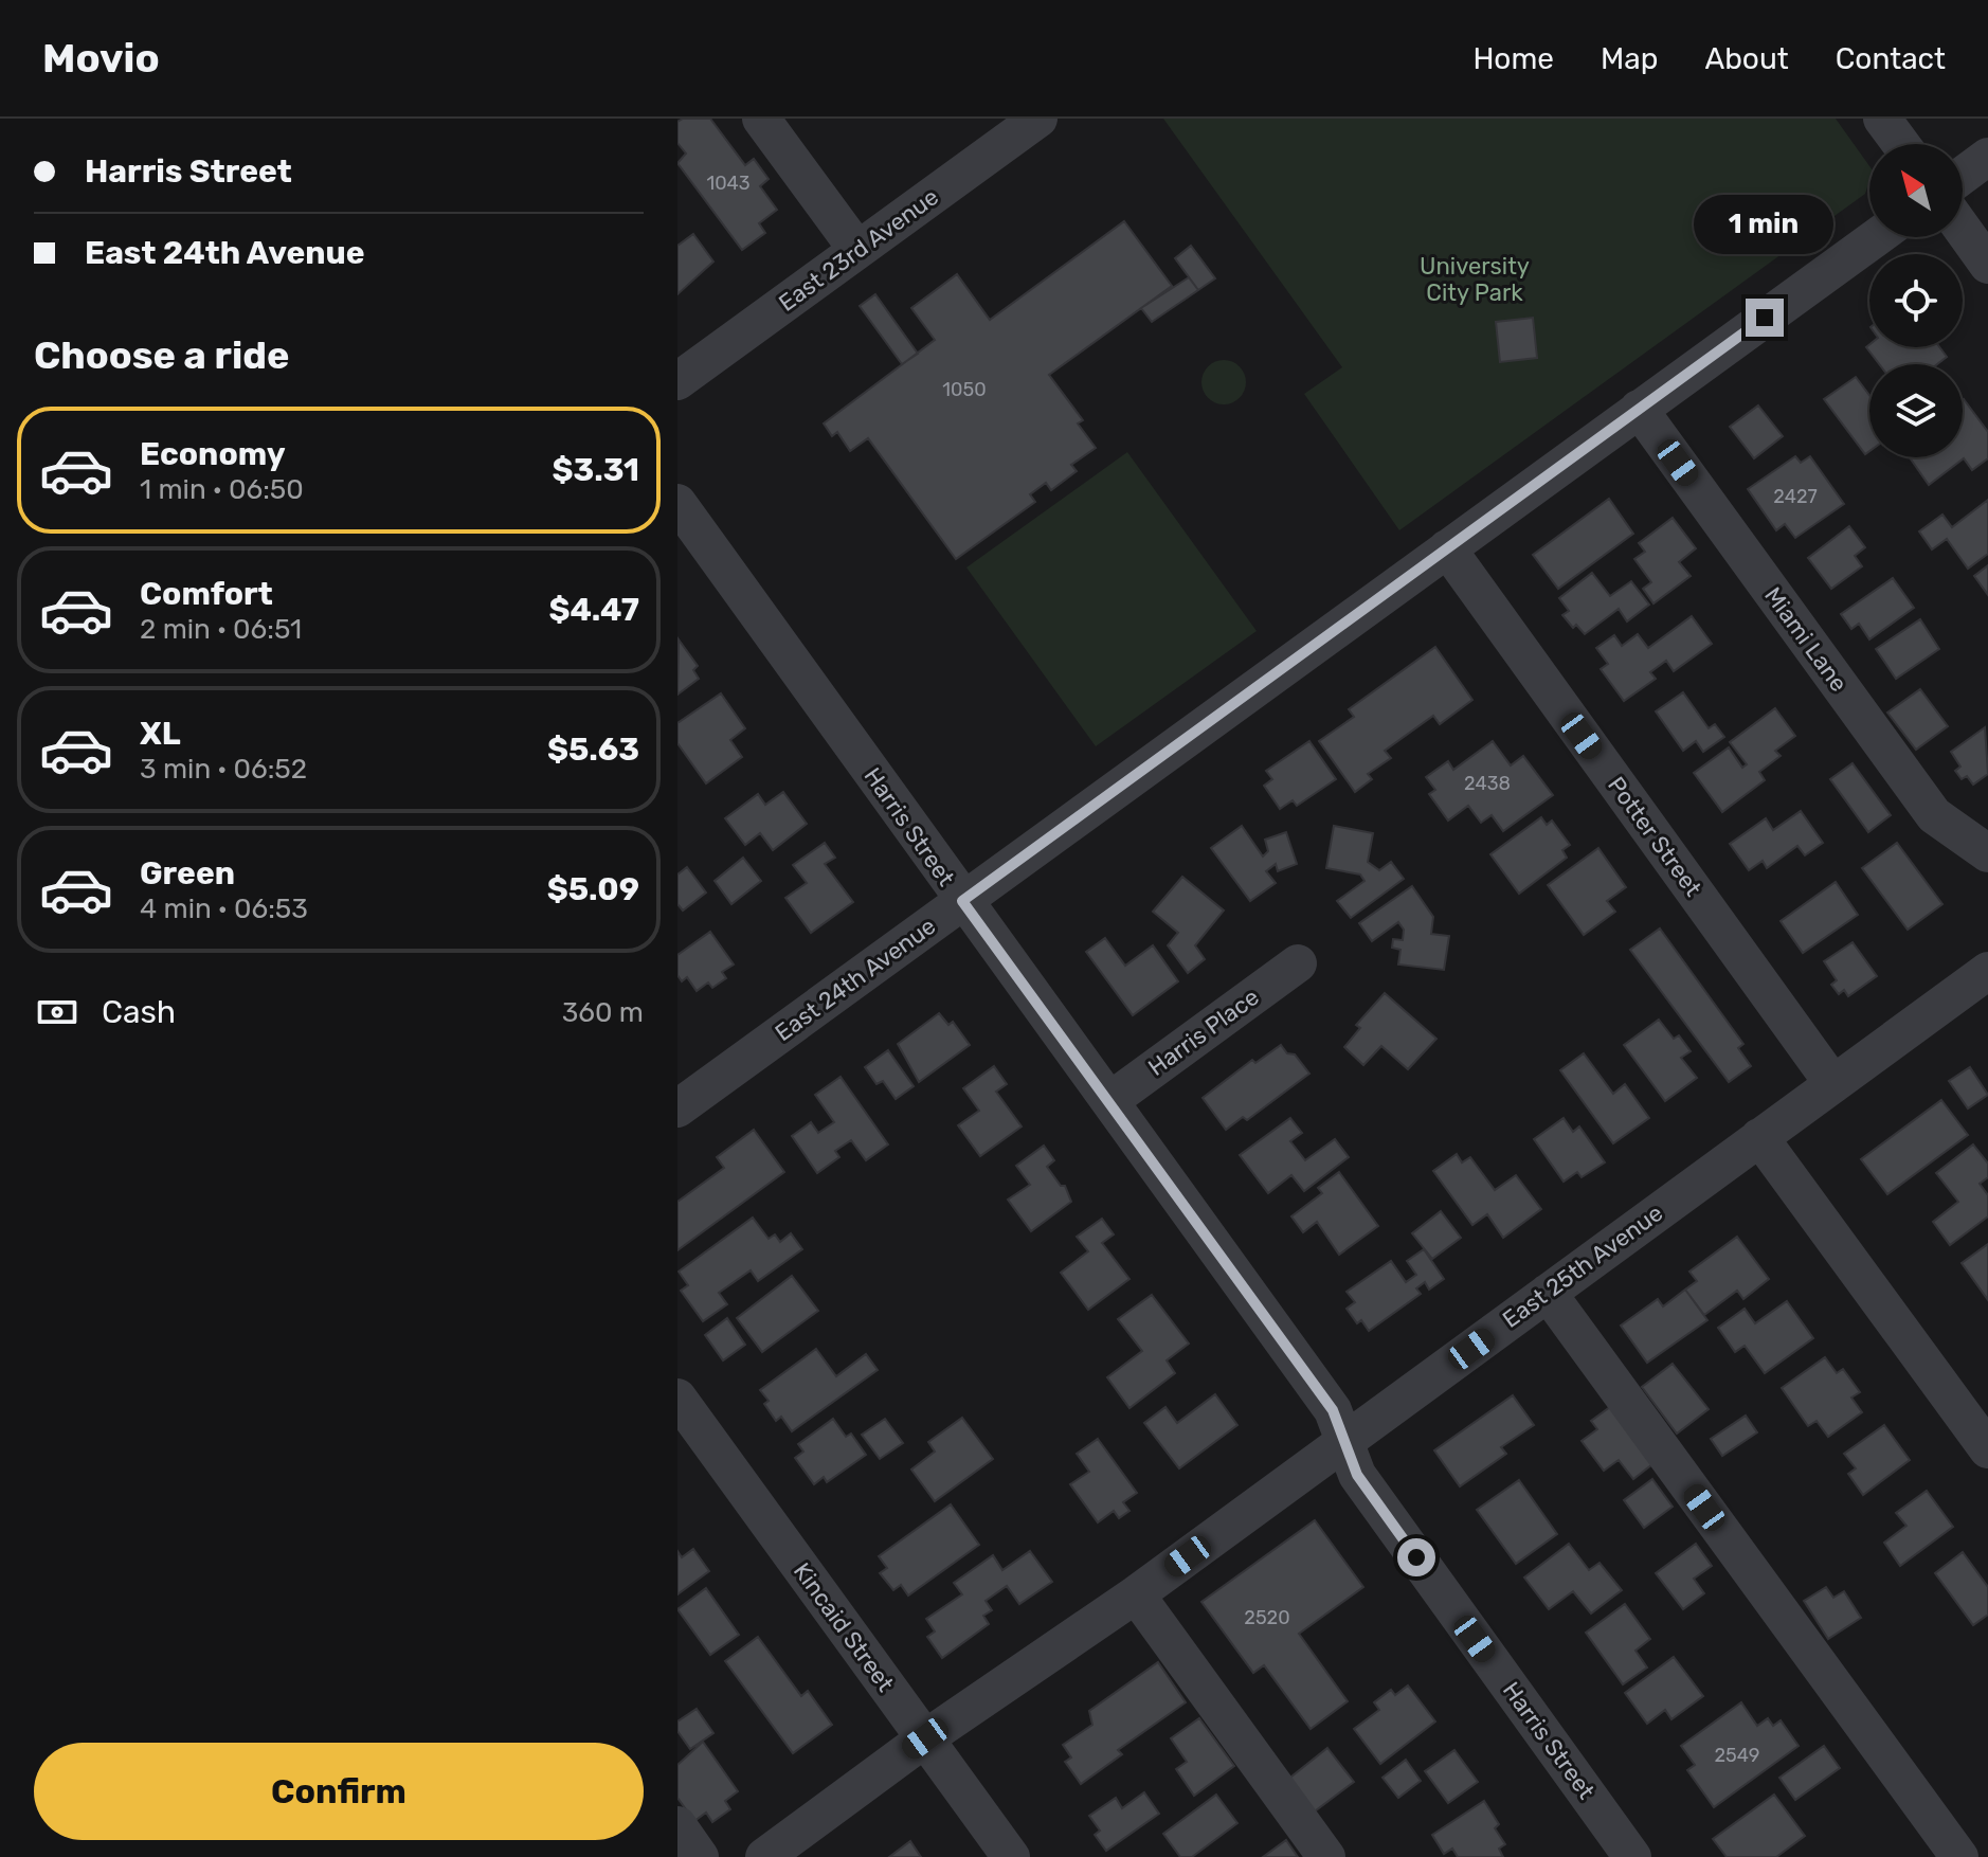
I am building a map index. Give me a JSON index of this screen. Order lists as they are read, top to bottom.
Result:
{
  "streets": {
    "street": [
      "East 23rd Avenue",
      "Miami Lane",
      "Harris Street",
      "Potter Street",
      "East 24th Avenue",
      "Harris Place",
      "East 25th Avenue",
      "Kincaid Street"
    ]
  },
  "crossings": [
    ["Miami Lane", "East 24th Avenue"],
    ["Harris Street", "East 24th Avenue"],
    ["Harris Street", "Harris Place"],
    ["Harris Street", "East 25th Avenue"],
    ["Potter Street", "East 24th Avenue"],
    ["Potter Street", "East 25th Avenue"],
    ["East 25th Avenue", "Kincaid Street"]
  ],
  "parks": ["University City Park"],
  "house_numbers": [
    "1043",
    "1050",
    "2427",
    "2438",
    "2520",
    "2549"
  ],
  "north": "top left",
  "page": {
    "header": "Movio",
    "nav": [
      "Home",
      "Map",
      "About",
      "Contact"
    ],
    "banner": ["Harris Street", "East 24th Avenue"],
    "bubble": "1 min",
    "heading": "Choose a ride",
    "list": [
      {
        "name": "Economy",
        "note": "1 min · 06:50",
        "value": "$3.31"
      },
      {
        "name": "Comfort",
        "note": "2 min · 06:51",
        "value": "$4.47"
      },
      {
        "name": "XL",
        "note": "3 min · 06:52",
        "value": "$5.63"
      },
      {
        "name": "Green",
        "note": "4 min · 06:53",
        "value": "$5.09"
      }
    ],
    "pay": ["Cash", "360 m"],
    "buttons": "Confirm"
  }
}
